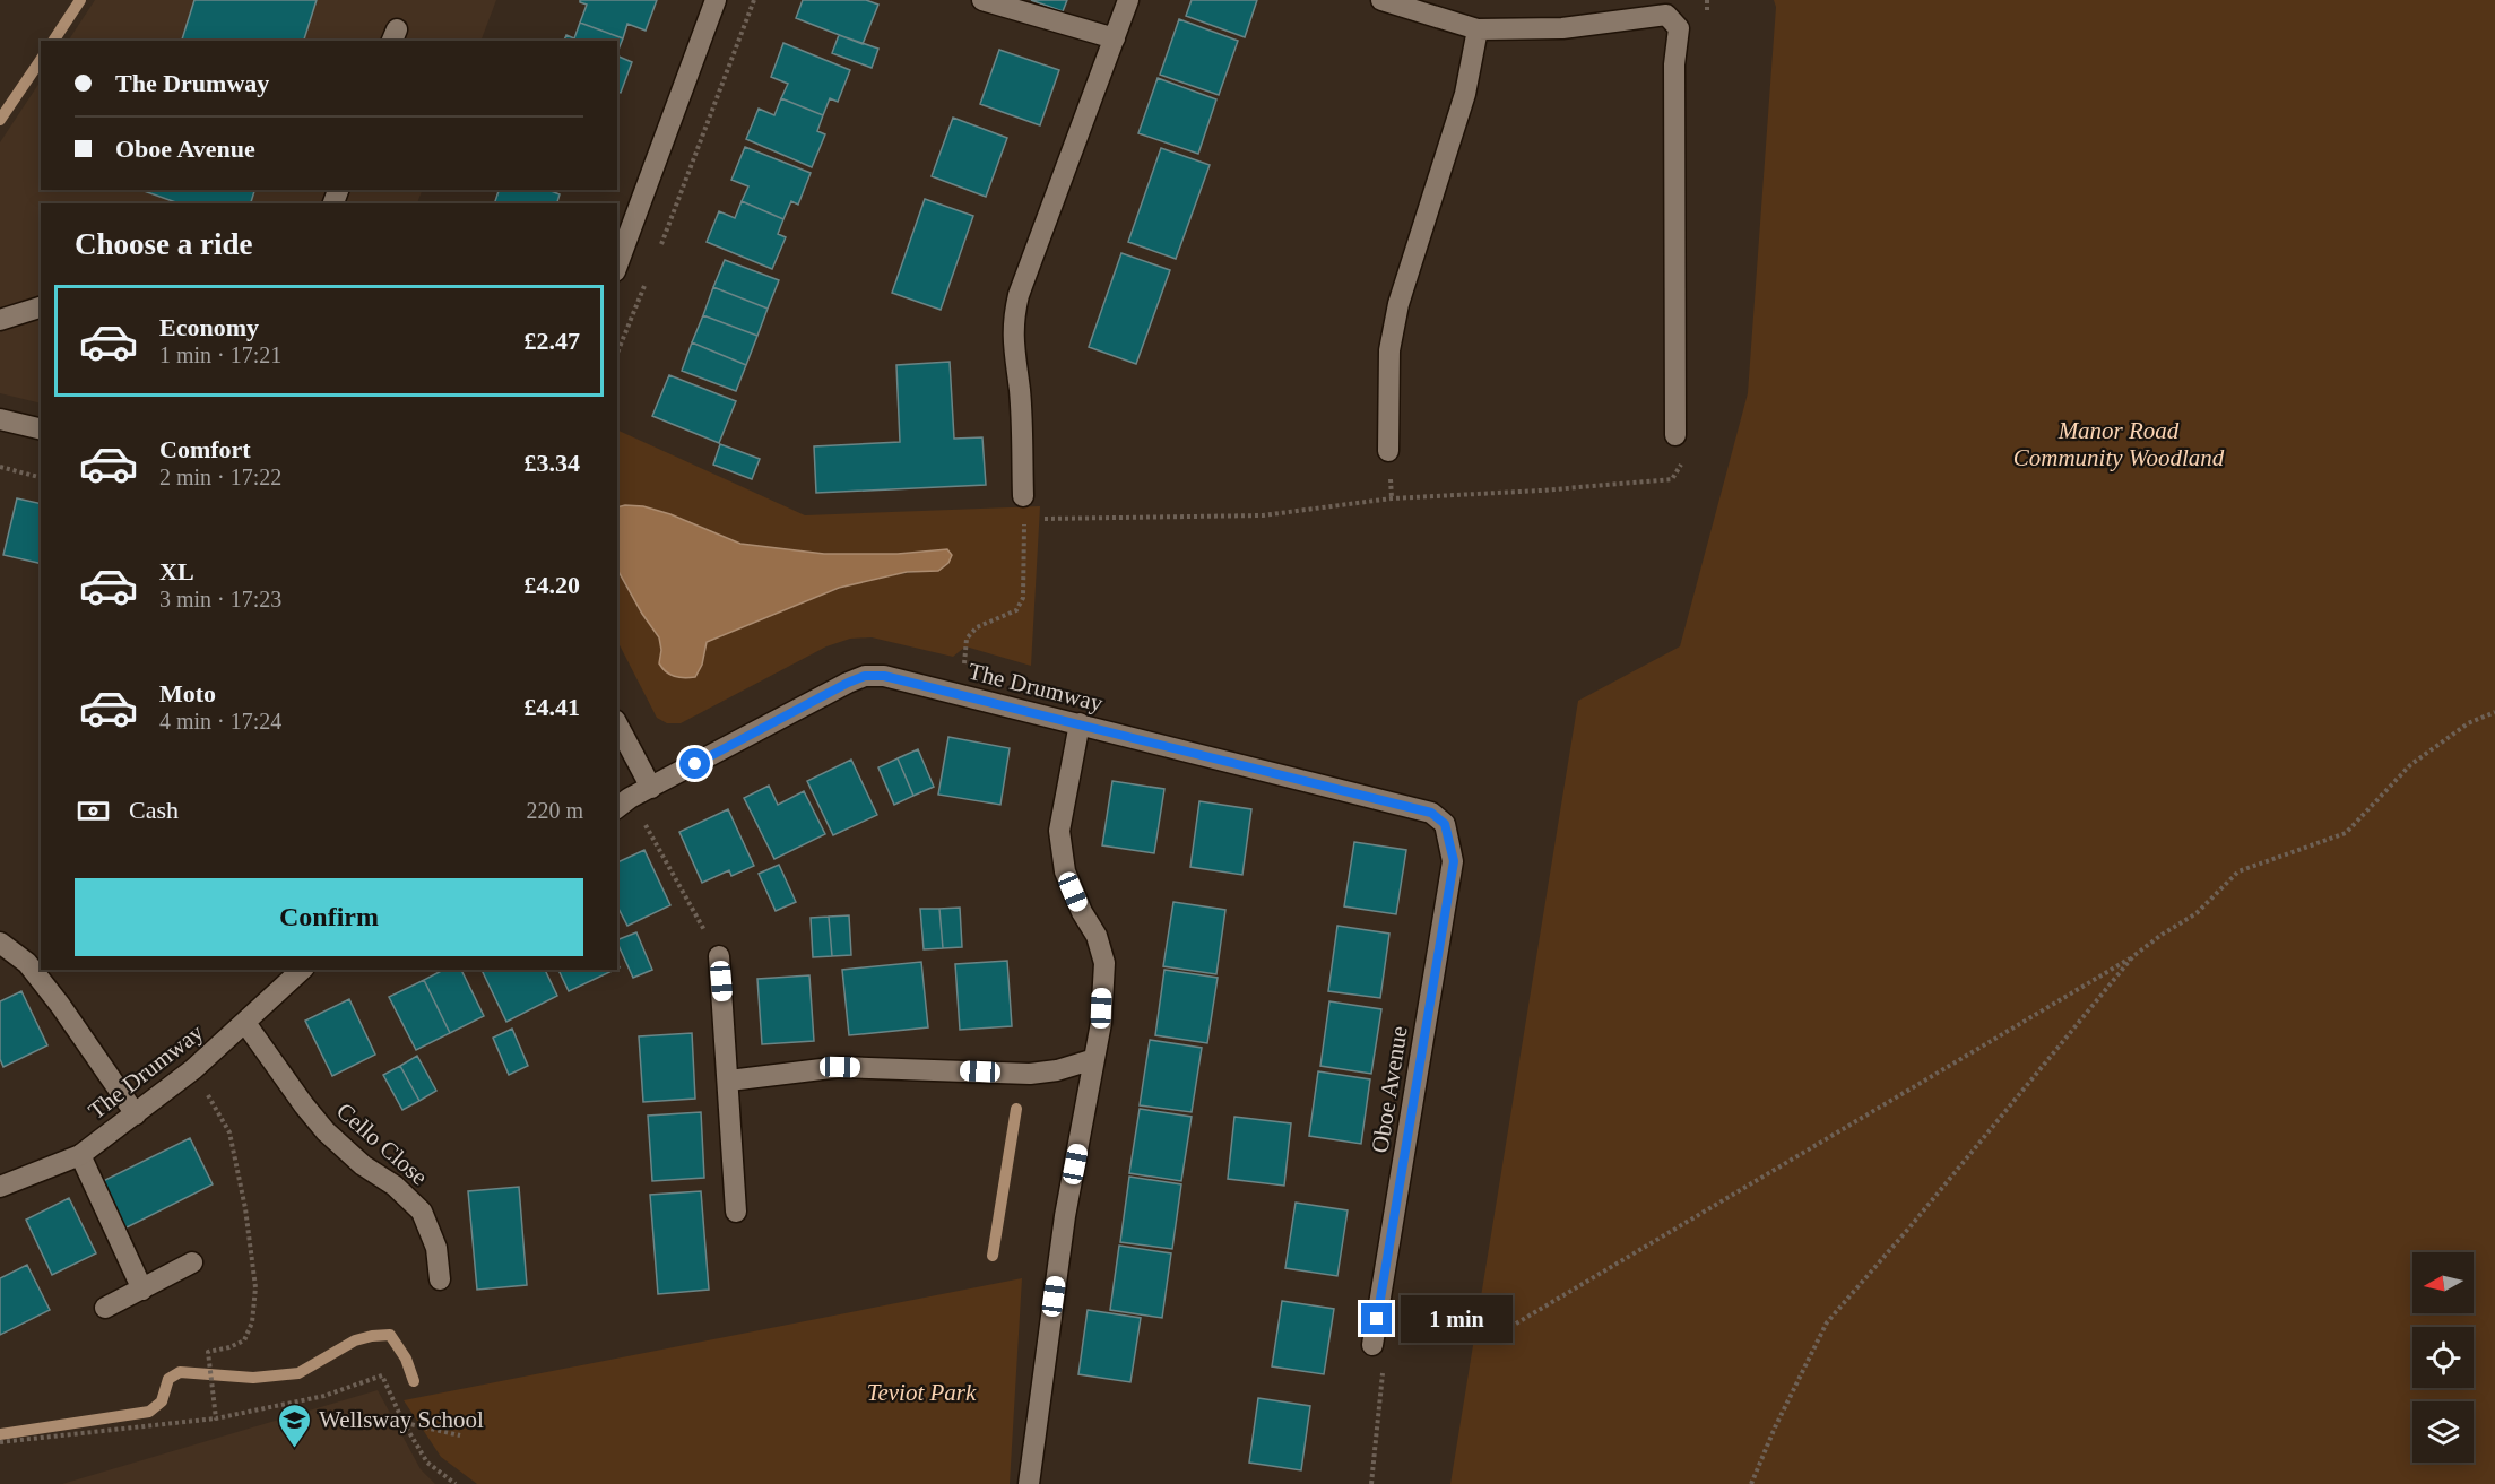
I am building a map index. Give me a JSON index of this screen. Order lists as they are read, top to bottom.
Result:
{
  "streets": {
    "street": ["The Drumway", "Oboe Avenue", "Cello Close"]
  },
  "crossings": [
    ["The Drumway", "Oboe Avenue"],
    ["The Drumway", "Cello Close"]
  ],
  "parks": ["Manor Road Community Woodland", "Teviot Park"],
  "places": {
    "school or university": ["Wellsway School"]
  },
  "north": "left",
  "page": {
    "banner": ["The Drumway", "Oboe Avenue"],
    "heading": "Choose a ride",
    "list": [
      {
        "name": "Economy",
        "note": "1 min · 17:21",
        "value": "£2.47"
      },
      {
        "name": "Comfort",
        "note": "2 min · 17:22",
        "value": "£3.34"
      },
      {
        "name": "XL",
        "note": "3 min · 17:23",
        "value": "£4.20"
      },
      {
        "name": "Moto",
        "note": "4 min · 17:24",
        "value": "£4.41"
      }
    ],
    "pay": ["Cash", "220 m"],
    "buttons": "Confirm",
    "bubble": "1 min"
  }
}
